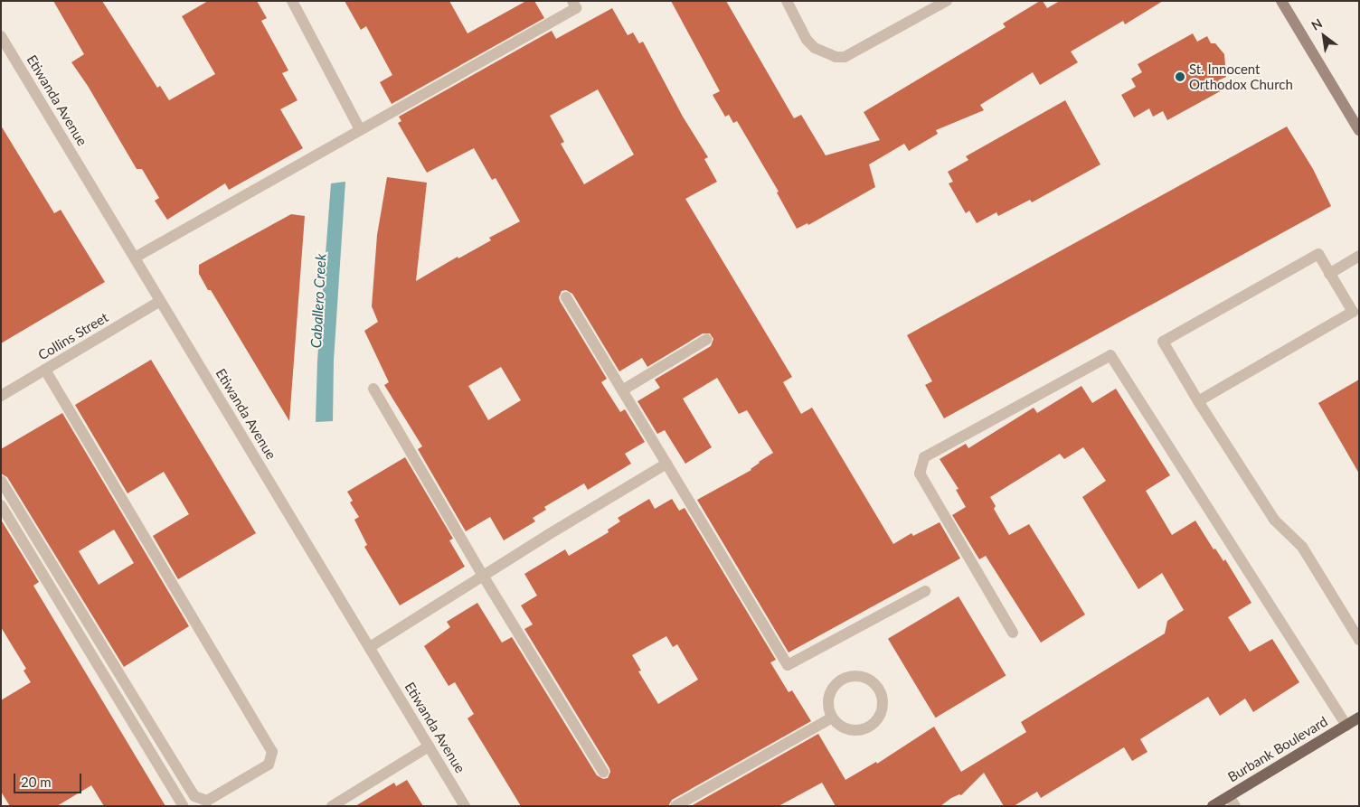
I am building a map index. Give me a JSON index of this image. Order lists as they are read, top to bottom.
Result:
{
  "streets": {
    "main road": ["Burbank Boulevard"],
    "street": ["Etiwanda Avenue", "Collins Street"]
  },
  "crossings": [
    ["Etiwanda Avenue", "Collins Street"]
  ],
  "water": ["Caballero Creek"],
  "places": ["St. Innocent Orthodox Church"],
  "scale_bar": "20 m",
  "north": "top left"
}
